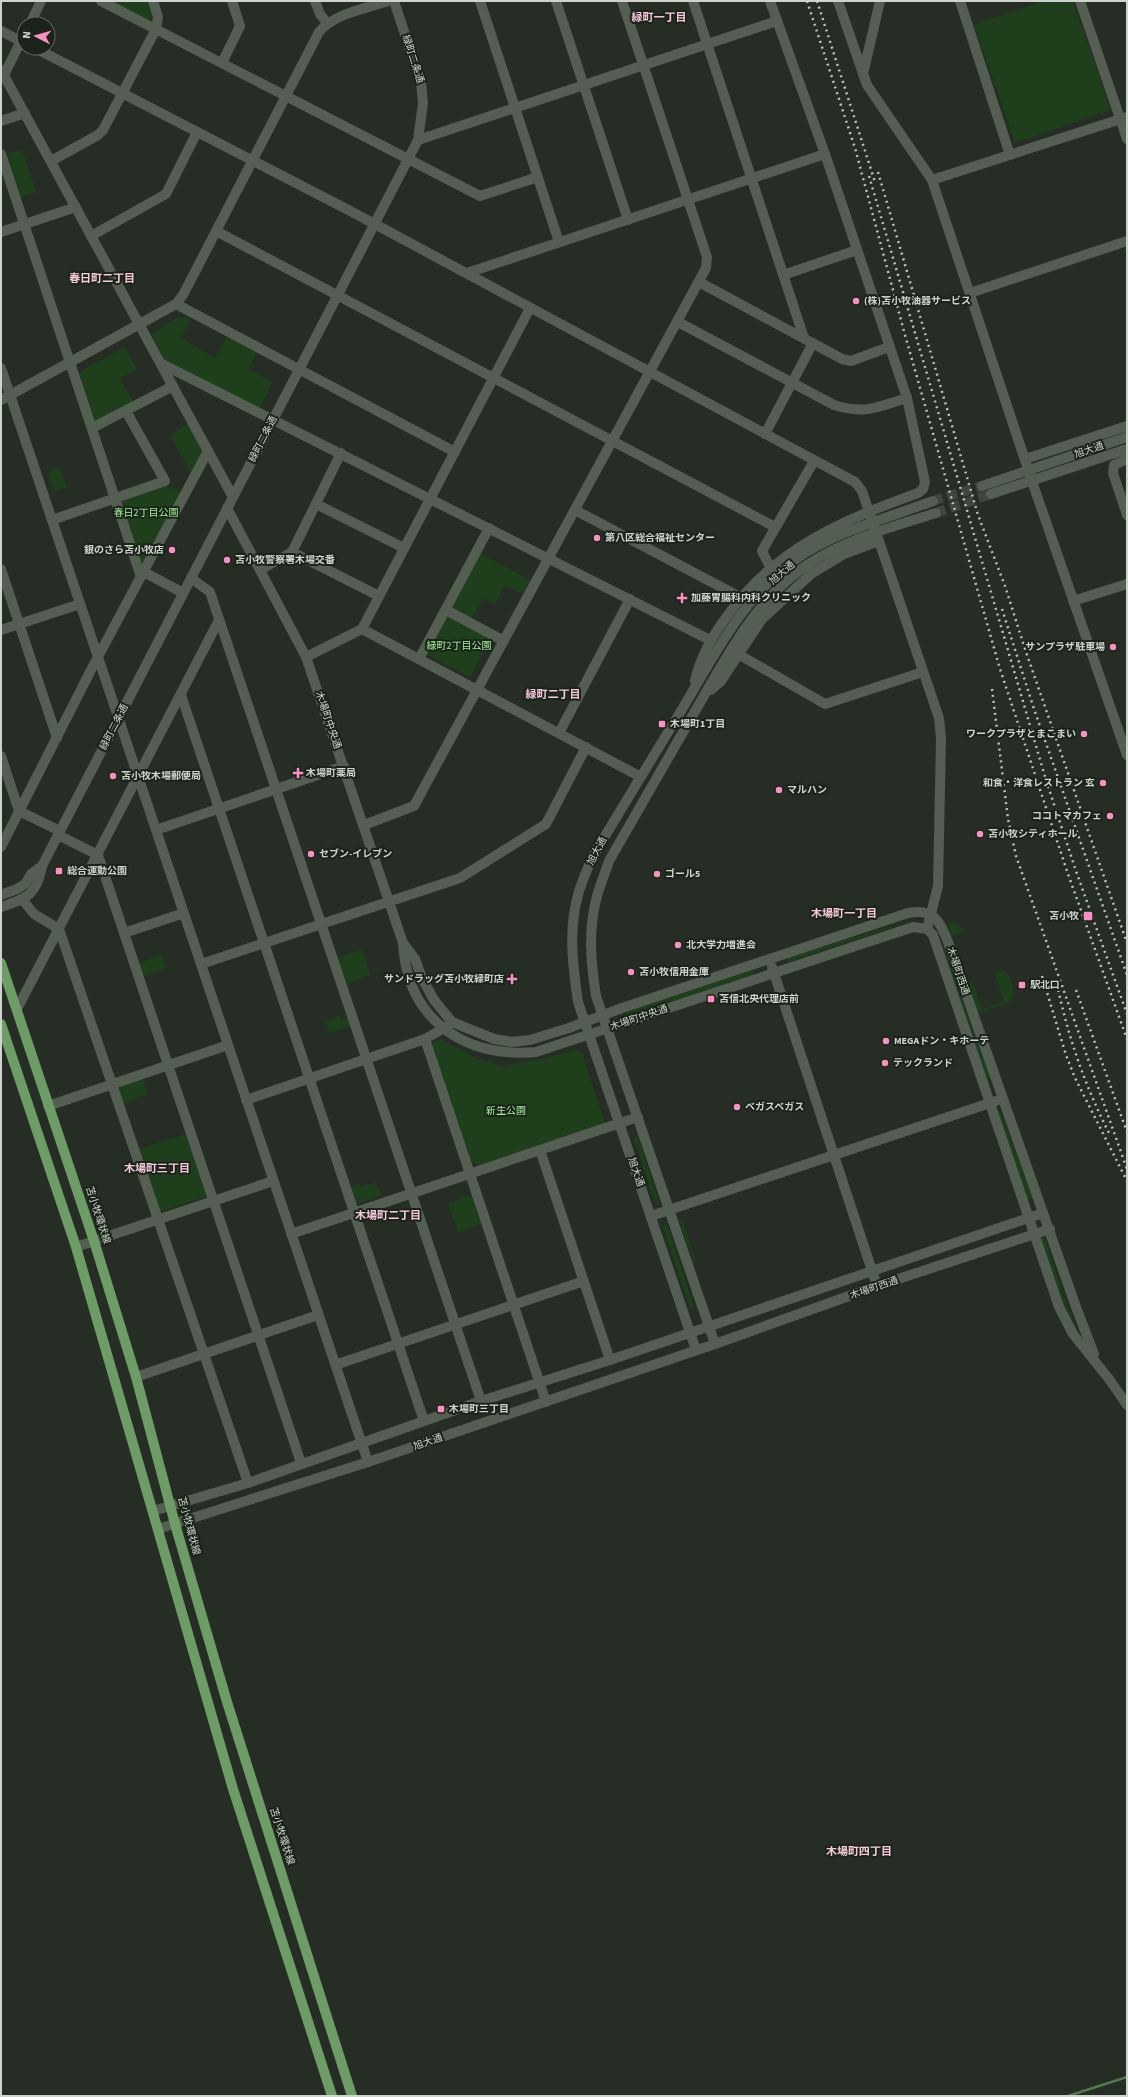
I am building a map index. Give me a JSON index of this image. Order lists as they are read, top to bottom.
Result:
{
  "streets": {
    "main road": ["苫小牧環状線"],
    "street": [
      "緑町二条通",
      "旭大通",
      "木場町中央通",
      "木場町西通"
    ]
  },
  "crossings": [
    ["緑町二条通", "木場町中央通"],
    ["旭大通", "木場町中央通"],
    ["旭大通", "木場町西通"],
    ["旭大通", "苫小牧環状線"],
    ["木場町中央通", "木場町西通"]
  ],
  "districts": [
    "緑町一丁目",
    "春日町二丁目",
    "緑町二丁目",
    "木場町一丁目",
    "木場町三丁目",
    "木場町二丁目",
    "木場町四丁目"
  ],
  "parks": ["春日2丁目公園", "緑町2丁目公園", "新生公園"],
  "places": {
    "other": [
      "(株)苫小牧油器サービス",
      "第八区総合福祉センター",
      "銀のさら苫小牧店",
      "苫小牧警察署木場交番",
      "サンプラザ駐車場",
      "ワークプラザとまこまい",
      "苫小牧木場郵便局",
      "和食・洋食レストラン 玄",
      "マルハン",
      "ココトマカフェ",
      "苫小牧シティホール",
      "セブン-イレブン",
      "ゴール5",
      "北大学力増進会",
      "苫小牧信用金庫",
      "MEGAドン・キホーテ",
      "テックランド",
      "ベガスベガス"
    ],
    "health": ["加藤胃腸科内科クリニック", "木場町薬局", "サンドラッグ苫小牧緑町店"],
    "transit": [
      "木場町1丁目",
      "総合運動公園",
      "苫小牧",
      "駅北口",
      "苫信北央代理店前",
      "木場町三丁目"
    ]
  },
  "north": "left"
}
